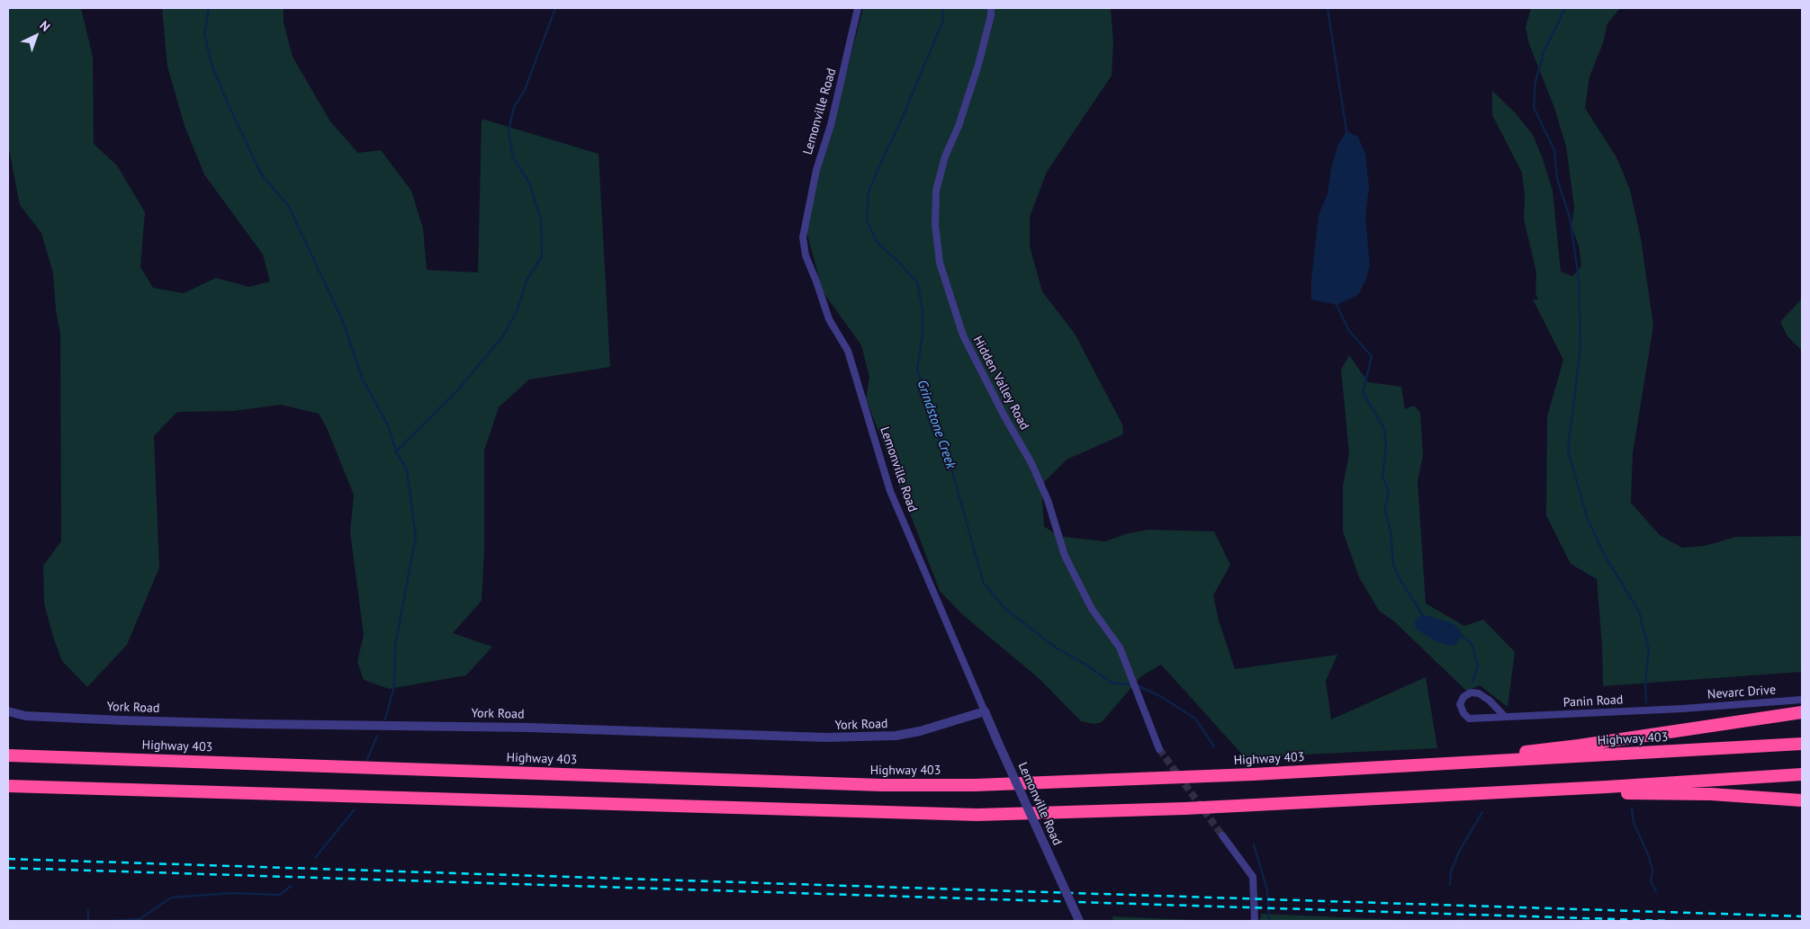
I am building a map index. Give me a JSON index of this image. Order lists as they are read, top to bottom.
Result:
{
  "streets": {
    "highway": ["Highway 403"],
    "street": [
      "Lemonville Road",
      "Hidden Valley Road",
      "Nevarc Drive",
      "Panin Road",
      "York Road"
    ]
  },
  "crossings": [
    ["Lemonville Road", "York Road"],
    ["Nevarc Drive", "Panin Road"]
  ],
  "water": ["Grindstone Creek"],
  "north": "top right"
}
